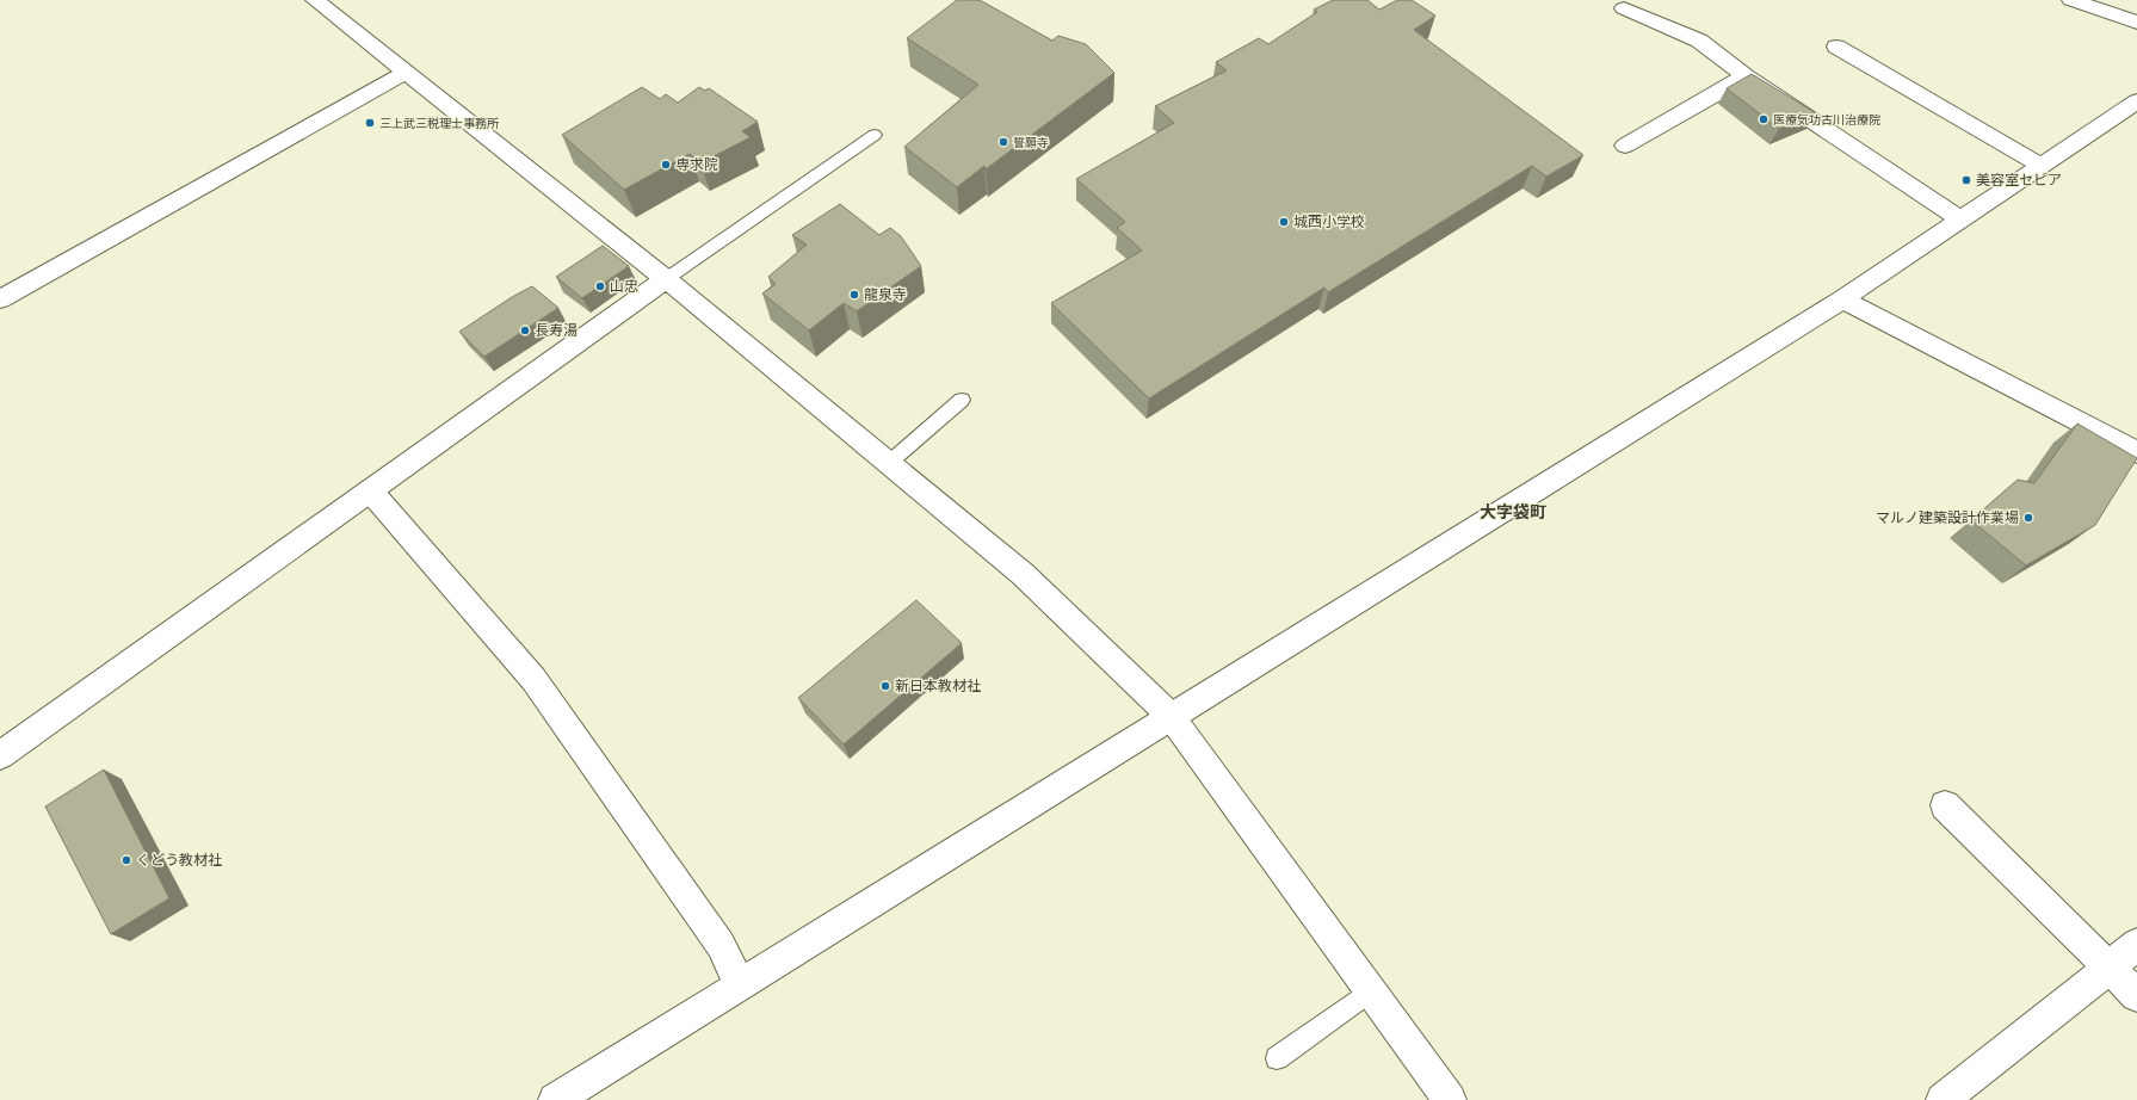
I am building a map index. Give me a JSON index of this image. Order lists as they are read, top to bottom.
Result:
{
  "districts": ["大字袋町"],
  "places": [
    "医療気功古川治療院",
    "三上武三税理士事務所",
    "誓願寺",
    "専求院",
    "美容室セピア",
    "城西小学校",
    "山忠",
    "龍泉寺",
    "長寿湯",
    "マルノ建築設計作業場",
    "新日本教材社",
    "くどう教材社"
  ]
}
